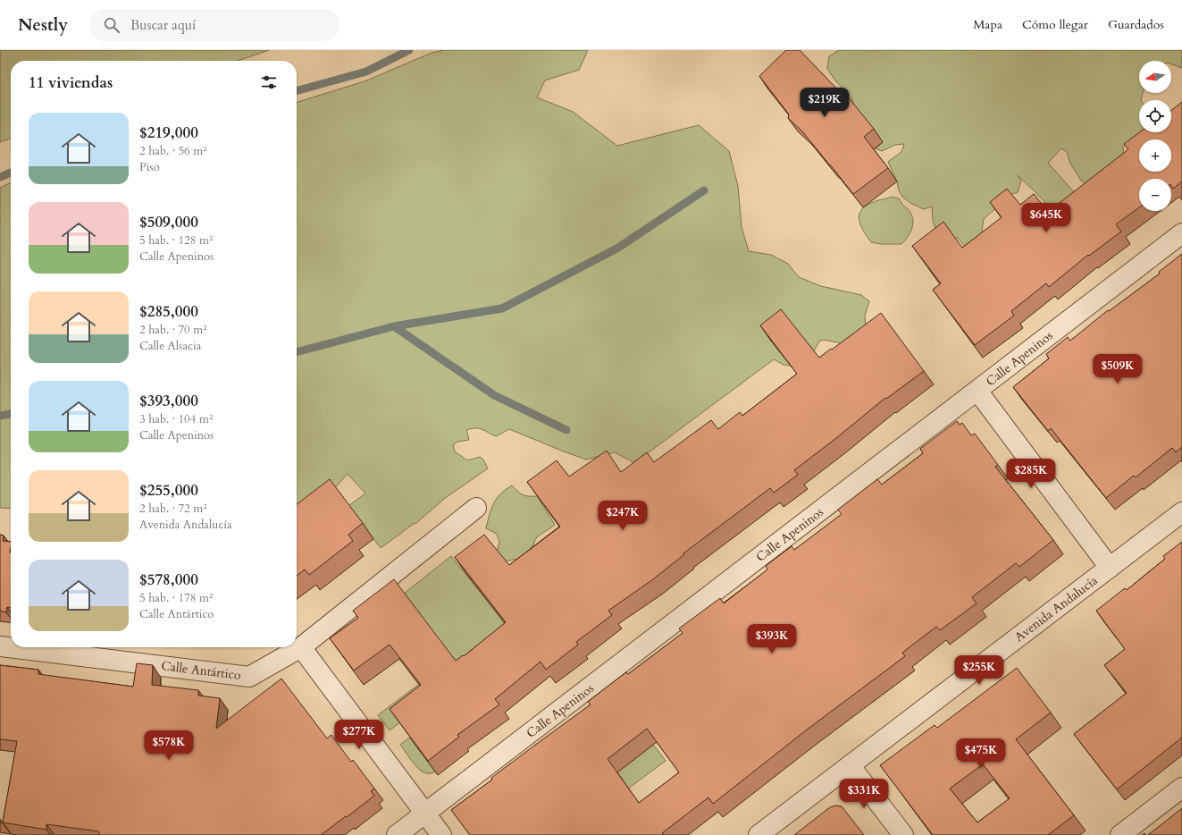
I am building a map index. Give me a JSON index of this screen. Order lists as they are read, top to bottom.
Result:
{
  "streets": {
    "street": ["Calle Apeninos", "Avenida Andalucía", "Calle Antártico"]
  },
  "north": "left",
  "page": {
    "header": "Nestly",
    "search": "Buscar aquí",
    "nav": ["Mapa", "Cómo llegar", "Guardados"],
    "map_buttons": ["+", "−"],
    "heading": "11 viviendas",
    "price": [
      "$219K",
      "$645K",
      "$509K",
      "$285K",
      "$247K",
      "$393K",
      "$255K",
      "$277K",
      "$578K",
      "$475K",
      "$331K"
    ],
    "list": [
      {
        "name": "$219,000",
        "note": "2 hab. · 56 m² · Piso"
      },
      {
        "name": "$509,000",
        "note": "5 hab. · 128 m² · Calle Apeninos"
      },
      {
        "name": "$285,000",
        "note": "2 hab. · 70 m² · Calle Alsacia"
      },
      {
        "name": "$393,000",
        "note": "3 hab. · 104 m² · Calle Apeninos"
      },
      {
        "name": "$255,000",
        "note": "2 hab. · 72 m² · Avenida Andalucía"
      },
      {
        "name": "$578,000",
        "note": "5 hab. · 178 m² · Calle Antártico"
      }
    ]
  }
}
